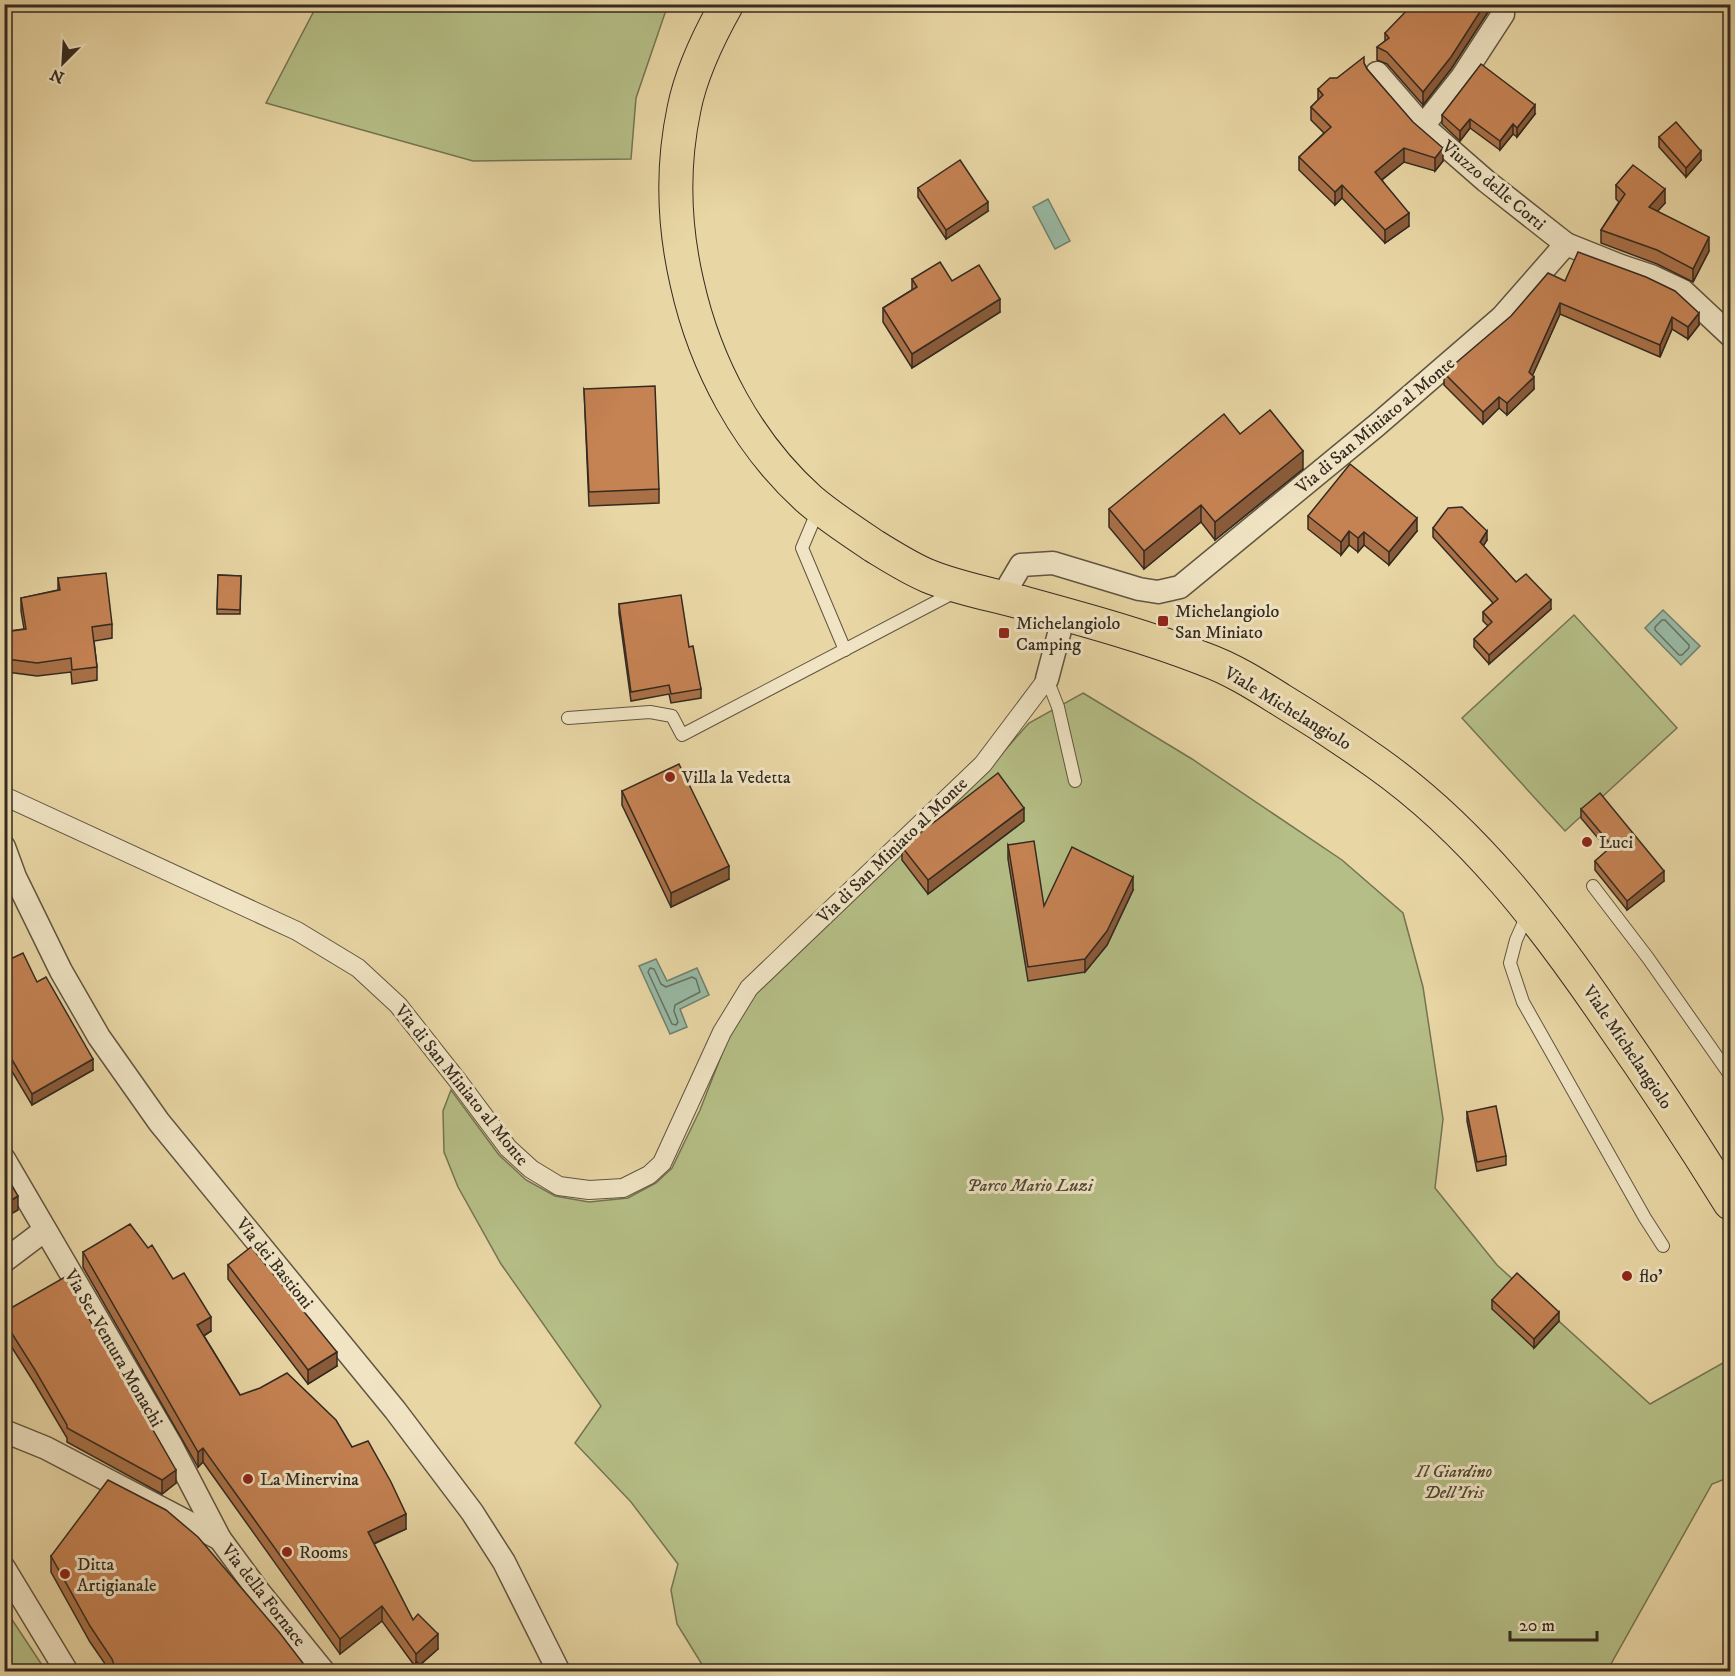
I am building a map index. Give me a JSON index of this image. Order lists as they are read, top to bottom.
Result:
{
  "streets": {
    "main road": ["Viale Michelangiolo"],
    "street": [
      "Viuzzo delle Corti",
      "Via di San Miniato al Monte",
      "Via dei Bastioni",
      "Via Ser Ventura Monachi",
      "Via della Fornace"
    ]
  },
  "crossings": [
    ["Viuzzo delle Corti", "Via di San Miniato al Monte"],
    ["Via di San Miniato al Monte", "Viale Michelangiolo"],
    ["Via Ser Ventura Monachi", "Via della Fornace"]
  ],
  "parks": ["Parco Mario Luzi", "Il Giardino Dell'Iris"],
  "places": {
    "transit": ["Michelangiolo San Miniato", "Michelangiolo Camping"],
    "other": [
      "Villa la Vedetta",
      "Luci",
      "flo'",
      "La Minervina",
      "Rooms",
      "Ditta Artigianale"
    ]
  },
  "scale_bar": "20 m",
  "north": "bottom left"
}
